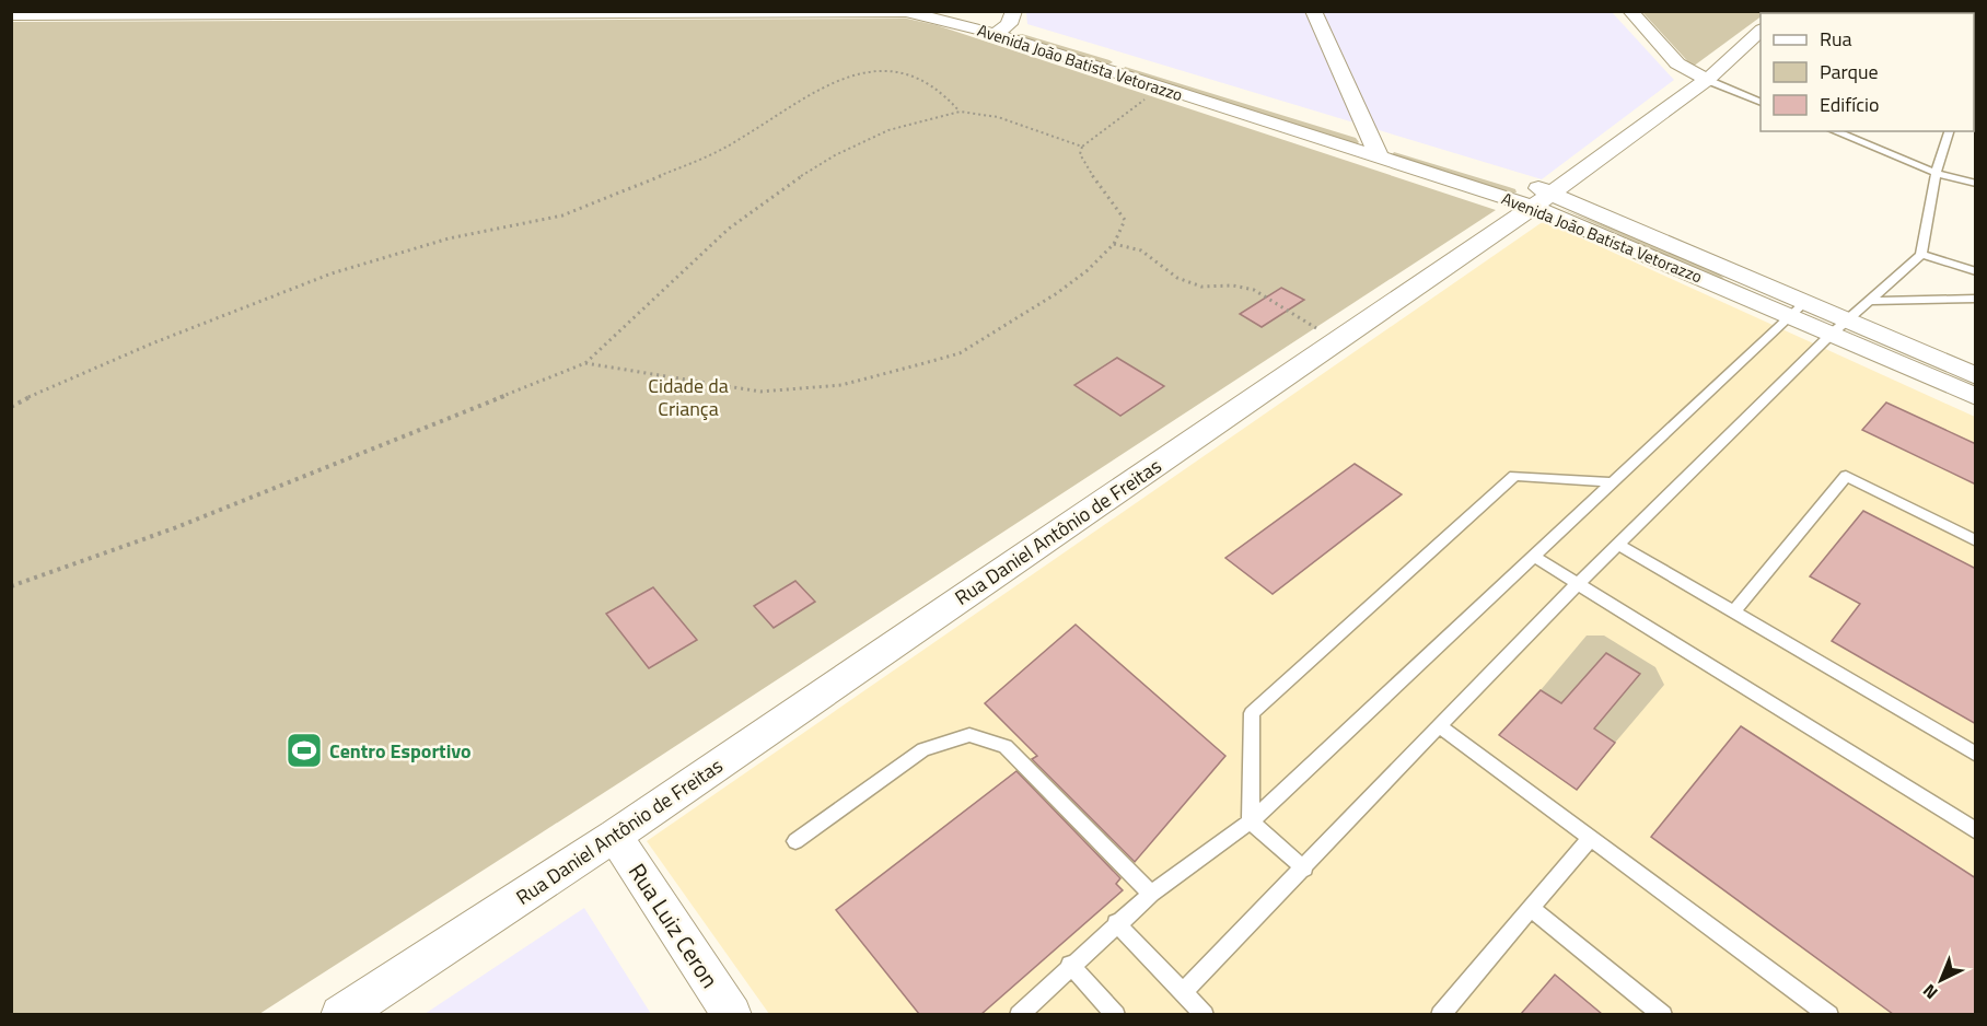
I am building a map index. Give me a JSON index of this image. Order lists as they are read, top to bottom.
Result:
{
  "streets": {
    "street": ["Avenida João Batista Vetorazzo", "Rua Daniel Antônio de Freitas", "Rua Luiz Ceron"]
  },
  "crossings": [
    ["Avenida João Batista Vetorazzo", "Rua Daniel Antônio de Freitas"],
    ["Rua Daniel Antônio de Freitas", "Rua Luiz Ceron"]
  ],
  "parks": ["Cidade da Criança"],
  "places": {
    "sports": ["Centro Esportivo"]
  },
  "legend": ["Rua", "Parque", "Edifício"],
  "north": "bottom left"
}
